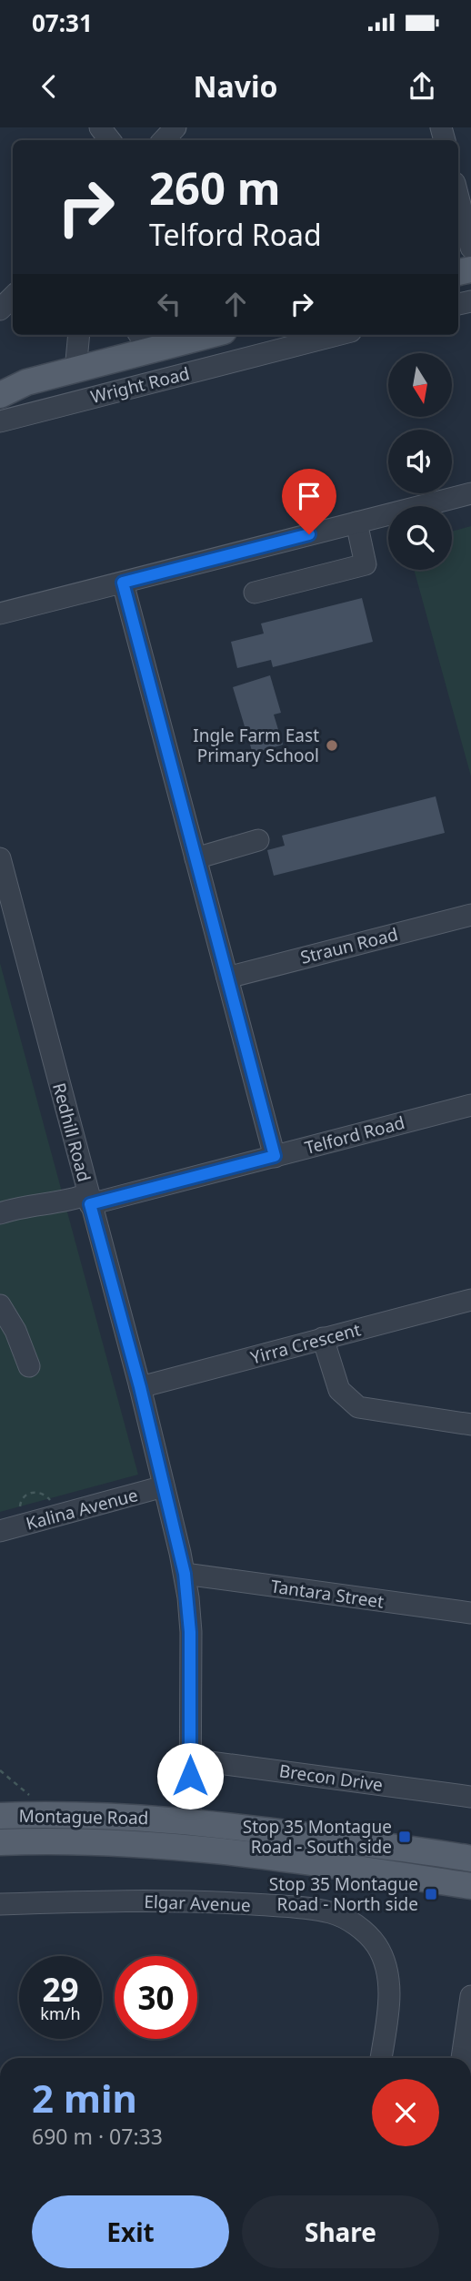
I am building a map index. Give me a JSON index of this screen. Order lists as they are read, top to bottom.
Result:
{
  "streets": {
    "main road": ["Wright Road", "Montague Road"],
    "street": [
      "Straun Road",
      "Redhill Road",
      "Telford Road",
      "Yirra Crescent",
      "Kalina Avenue",
      "Tantara Street",
      "Brecon Drive",
      "Elgar Avenue"
    ]
  },
  "crossings": [
    ["Redhill Road", "Telford Road"],
    ["Redhill Road", "Yirra Crescent"],
    ["Redhill Road", "Kalina Avenue"],
    ["Redhill Road", "Tantara Street"],
    ["Redhill Road", "Brecon Drive"],
    ["Redhill Road", "Montague Road"]
  ],
  "places": {
    "other": ["Ingle Farm East Primary School"],
    "transit": ["Stop 35 Montague Road - South side", "Stop 35 Montague Road - North side"]
  },
  "north": "bottom",
  "page": {
    "status": "07:31",
    "header": "Navio",
    "turn": ["260 m", "Telford Road"],
    "speed": "29 km/h",
    "limit": "30",
    "heading": ["2 min", "690 m · 07:33"],
    "buttons": ["Exit", "Share"]
  }
}
